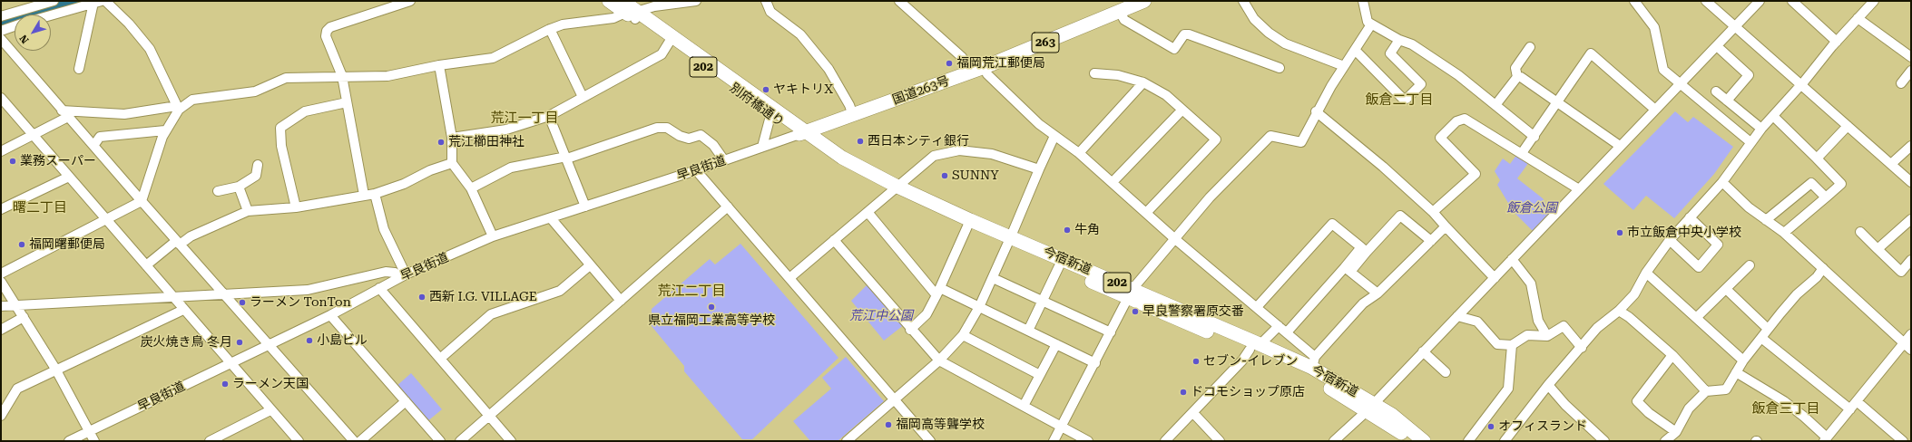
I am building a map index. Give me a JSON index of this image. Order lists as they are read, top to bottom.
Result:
{
  "streets": {
    "highway": [
      "263",
      "202",
      "国道263号",
      "別府橋通り",
      "今宿新道"
    ],
    "street": ["早良街道"]
  },
  "crossings": [
    ["国道263号", "別府橋通り"],
    ["国道263号", "早良街道"],
    ["国道263号", "今宿新道"],
    ["別府橋通り", "早良街道"],
    ["別府橋通り", "今宿新道"],
    ["早良街道", "今宿新道"]
  ],
  "districts": [
    "飯倉二丁目",
    "荒江一丁目",
    "曙二丁目",
    "荒江二丁目",
    "飯倉三丁目"
  ],
  "parks": ["飯倉公園", "荒江中公園"],
  "places": [
    "福岡荒江郵便局",
    "ヤキトリX",
    "西日本シティ銀行",
    "荒江櫛田神社",
    "業務スーパー",
    "SUNNY",
    "牛角",
    "市立飯倉中央小学校",
    "福岡曙郵便局",
    "西新 I.G. VILLAGE",
    "ラーメン TonTon",
    "県立福岡工業高等学校",
    "早良警察署原交番",
    "小島ビル",
    "炭火焼き鳥 冬月",
    "セブン-イレブン",
    "ラーメン天国",
    "ドコモショップ原店",
    "福岡高等聾学校",
    "オフィスランド"
  ],
  "north": "bottom left"
}
